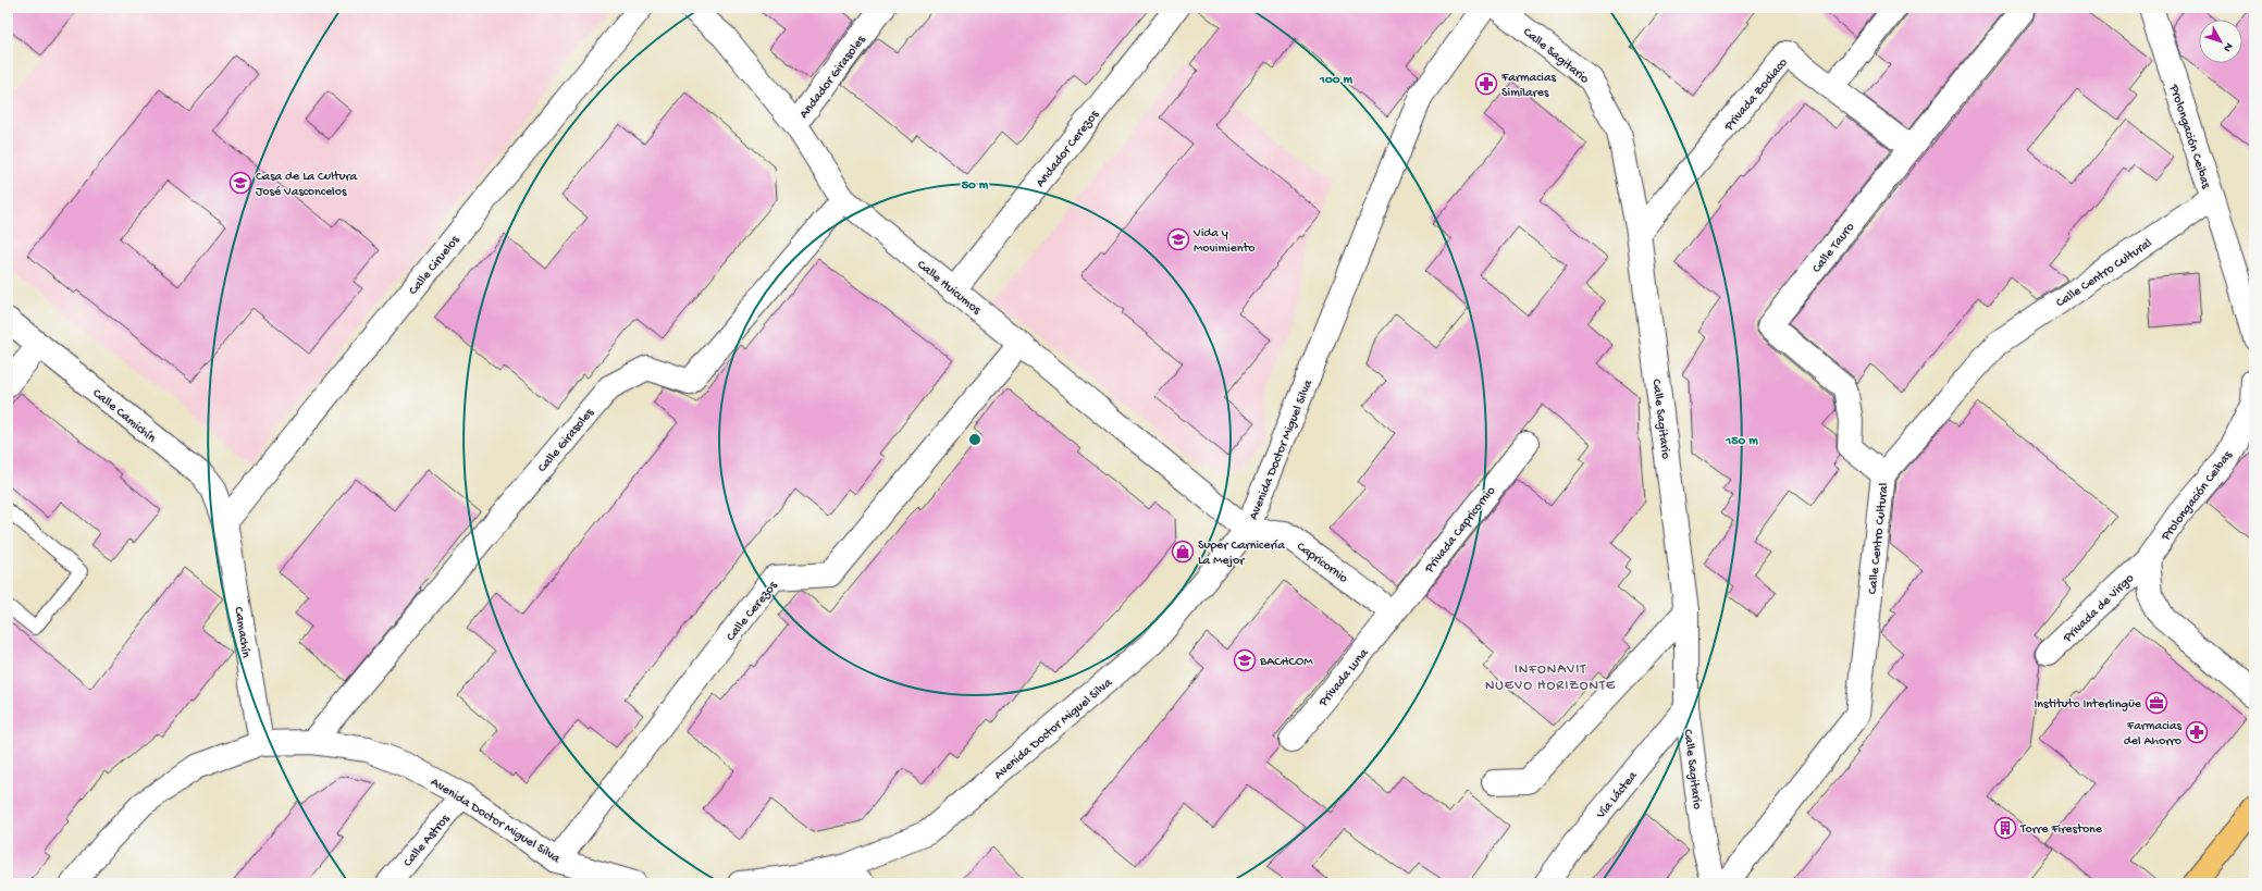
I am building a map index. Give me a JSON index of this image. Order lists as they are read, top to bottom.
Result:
{
  "streets": {
    "street": [
      "Calle Sagitario",
      "Andador Girasoles",
      "Privada Zodiaco",
      "Prolongación Ceibas",
      "Andador Cerezos",
      "Calle Tauro",
      "Calle Ciruelos",
      "Calle Centro Cultural",
      "Calle Huicumos",
      "Calle Camichín",
      "Calle Girasoles",
      "Avenida Doctor Miguel Silva",
      "Privada Capricornio",
      "Capricornio",
      "Privada de Virgo",
      "Calle Cerezos",
      "Camachín",
      "Privada Luna",
      "Vía Láctea",
      "Calle Astros"
    ]
  },
  "crossings": [
    ["Calle Sagitario", "Privada Zodiaco"],
    ["Calle Sagitario", "Vía Láctea"],
    ["Andador Girasoles", "Calle Huicumos"],
    ["Prolongación Ceibas", "Calle Centro Cultural"],
    ["Prolongación Ceibas", "Privada de Virgo"],
    ["Andador Cerezos", "Calle Huicumos"],
    ["Calle Tauro", "Calle Centro Cultural"],
    ["Calle Ciruelos", "Calle Camichín"],
    ["Calle Ciruelos", "Camachín"],
    ["Calle Huicumos", "Calle Girasoles"],
    ["Calle Huicumos", "Avenida Doctor Miguel Silva"],
    ["Calle Huicumos", "Capricornio"],
    ["Calle Huicumos", "Calle Cerezos"],
    ["Calle Camichín", "Camachín"],
    ["Calle Girasoles", "Avenida Doctor Miguel Silva"],
    ["Avenida Doctor Miguel Silva", "Capricornio"],
    ["Avenida Doctor Miguel Silva", "Calle Cerezos"],
    ["Avenida Doctor Miguel Silva", "Camachín"],
    ["Avenida Doctor Miguel Silva", "Calle Astros"],
    ["Privada Capricornio", "Capricornio"],
    ["Privada Capricornio", "Privada Luna"],
    ["Capricornio", "Privada Luna"]
  ],
  "districts": ["INFONAVIT NUEVO HORIZONTE"],
  "places": {
    "pharmacy": ["Farmacias Similares", "Farmacias del Ahorro"],
    "school or university": ["Casa de La Cultura José Vasconcelos", "Vida y Movimiento", "BACHCOM"],
    "shop": ["Super Carnicería La Mejor"],
    "office": ["Instituto Interlingüe"],
    "building": ["Torre Firestone"]
  },
  "north": "bottom right",
  "rings": ["100 m", "50 m", "150 m"]
}
